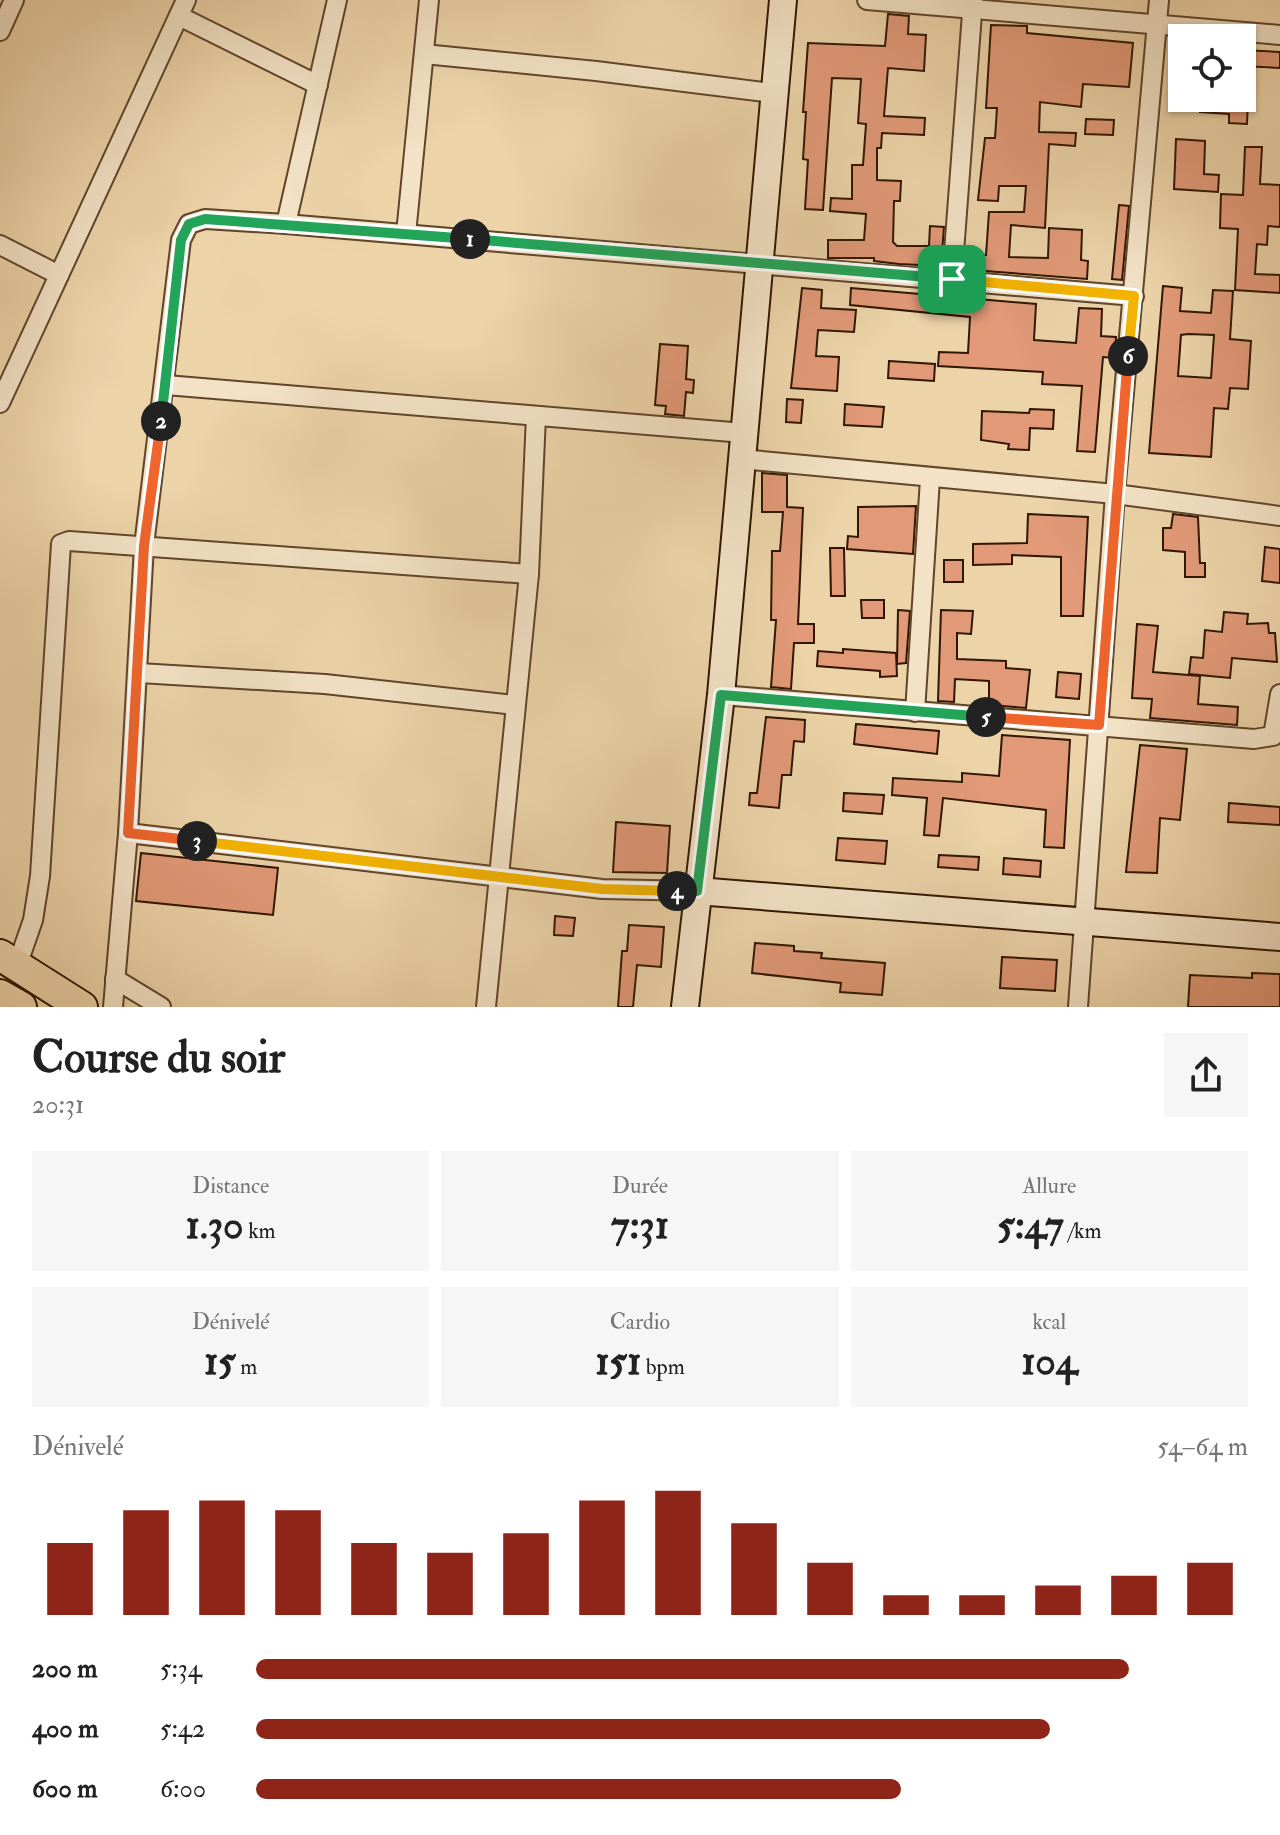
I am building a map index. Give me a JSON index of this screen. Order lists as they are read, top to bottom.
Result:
{
  "page": {
    "pins": [
      "1",
      "6",
      "2",
      "5",
      "3",
      "4"
    ],
    "heading": ["Course du soir", "20:31"],
    "stats": [
      ["Distance", "1.30 km"],
      ["Durée", "7:31"],
      ["Allure", "5:47 /km"],
      ["Dénivelé", "15 m"],
      ["Cardio", "151 bpm"],
      ["kcal", "104"]
    ],
    "chart": ["Dénivelé", "54–64 m"],
    "list": [
      {
        "name": "200 m",
        "note": "5:34"
      },
      {
        "name": "400 m",
        "note": "5:42"
      },
      {
        "name": "600 m",
        "note": "6:00"
      }
    ]
  }
}
